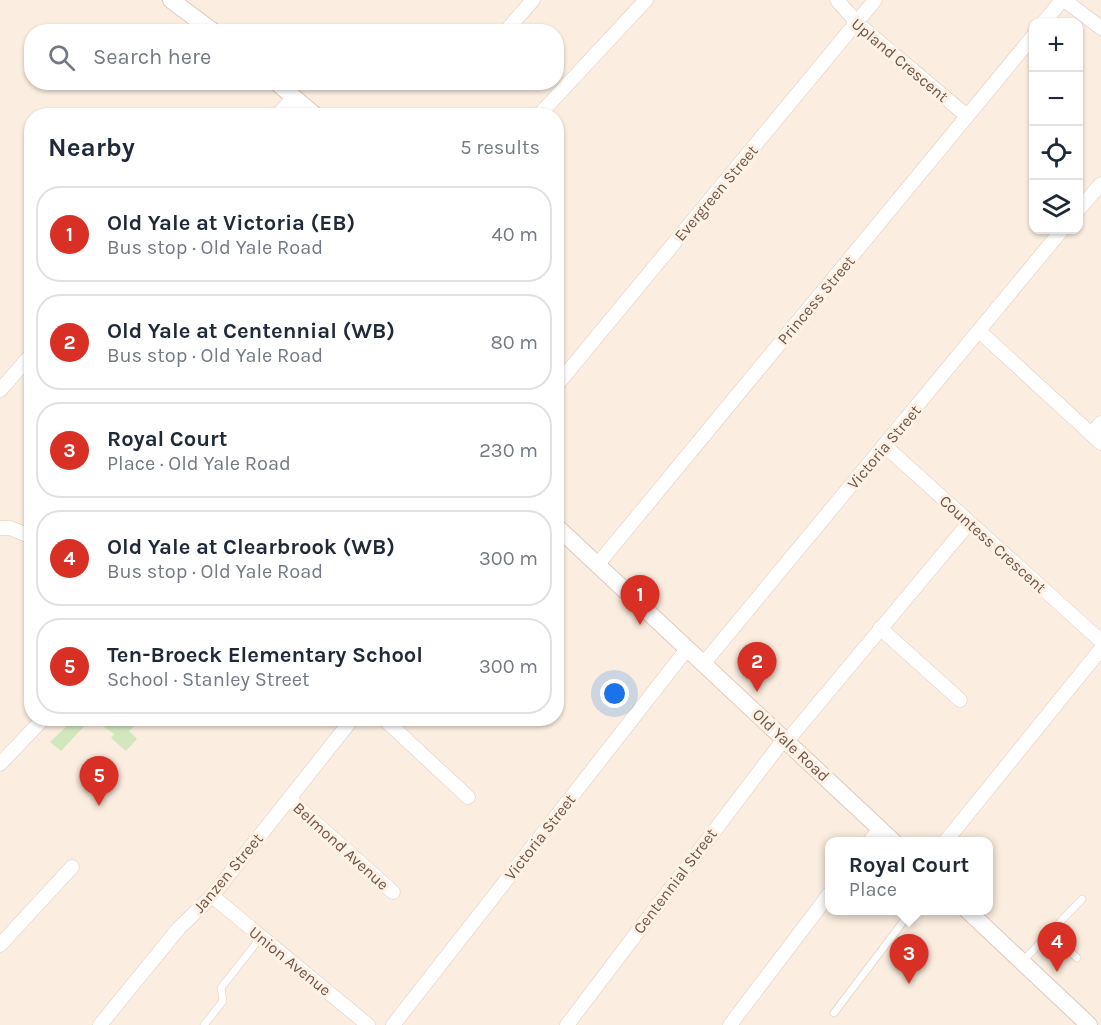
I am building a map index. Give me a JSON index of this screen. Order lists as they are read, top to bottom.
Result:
{
  "streets": {
    "street": [
      "Upland Crescent",
      "Evergreen Street",
      "Princess Street",
      "Victoria Street",
      "Countess Crescent",
      "Old Yale Road",
      "Belmond Avenue",
      "Janzen Street",
      "Centennial Street",
      "Union Avenue"
    ]
  },
  "crossings": [
    ["Upland Crescent", "Evergreen Street"],
    ["Upland Crescent", "Princess Street"],
    ["Princess Street", "Old Yale Road"],
    ["Victoria Street", "Countess Crescent"],
    ["Victoria Street", "Old Yale Road"],
    ["Countess Crescent", "Centennial Street"],
    ["Old Yale Road", "Centennial Street"],
    ["Belmond Avenue", "Janzen Street"],
    ["Janzen Street", "Union Avenue"]
  ],
  "page": {
    "map_buttons": ["+", "−"],
    "search": "Search here",
    "heading": ["Nearby", "5 results"],
    "list": [
      {
        "mark": "1",
        "name": "Old Yale at Victoria (EB)",
        "note": "Bus stop · Old Yale Road",
        "value": "40 m"
      },
      {
        "mark": "2",
        "name": "Old Yale at Centennial (WB)",
        "note": "Bus stop · Old Yale Road",
        "value": "80 m"
      },
      {
        "mark": "3",
        "name": "Royal Court",
        "note": "Place · Old Yale Road",
        "value": "230 m"
      },
      {
        "mark": "4",
        "name": "Old Yale at Clearbrook (WB)",
        "note": "Bus stop · Old Yale Road",
        "value": "300 m"
      },
      {
        "mark": "5",
        "name": "Ten-Broeck Elementary School",
        "note": "School · Stanley Street",
        "value": "300 m"
      }
    ],
    "pins": [
      "1",
      "2",
      "5",
      "4",
      "3"
    ],
    "popup": ["Royal Court", "Place"]
  }
}
